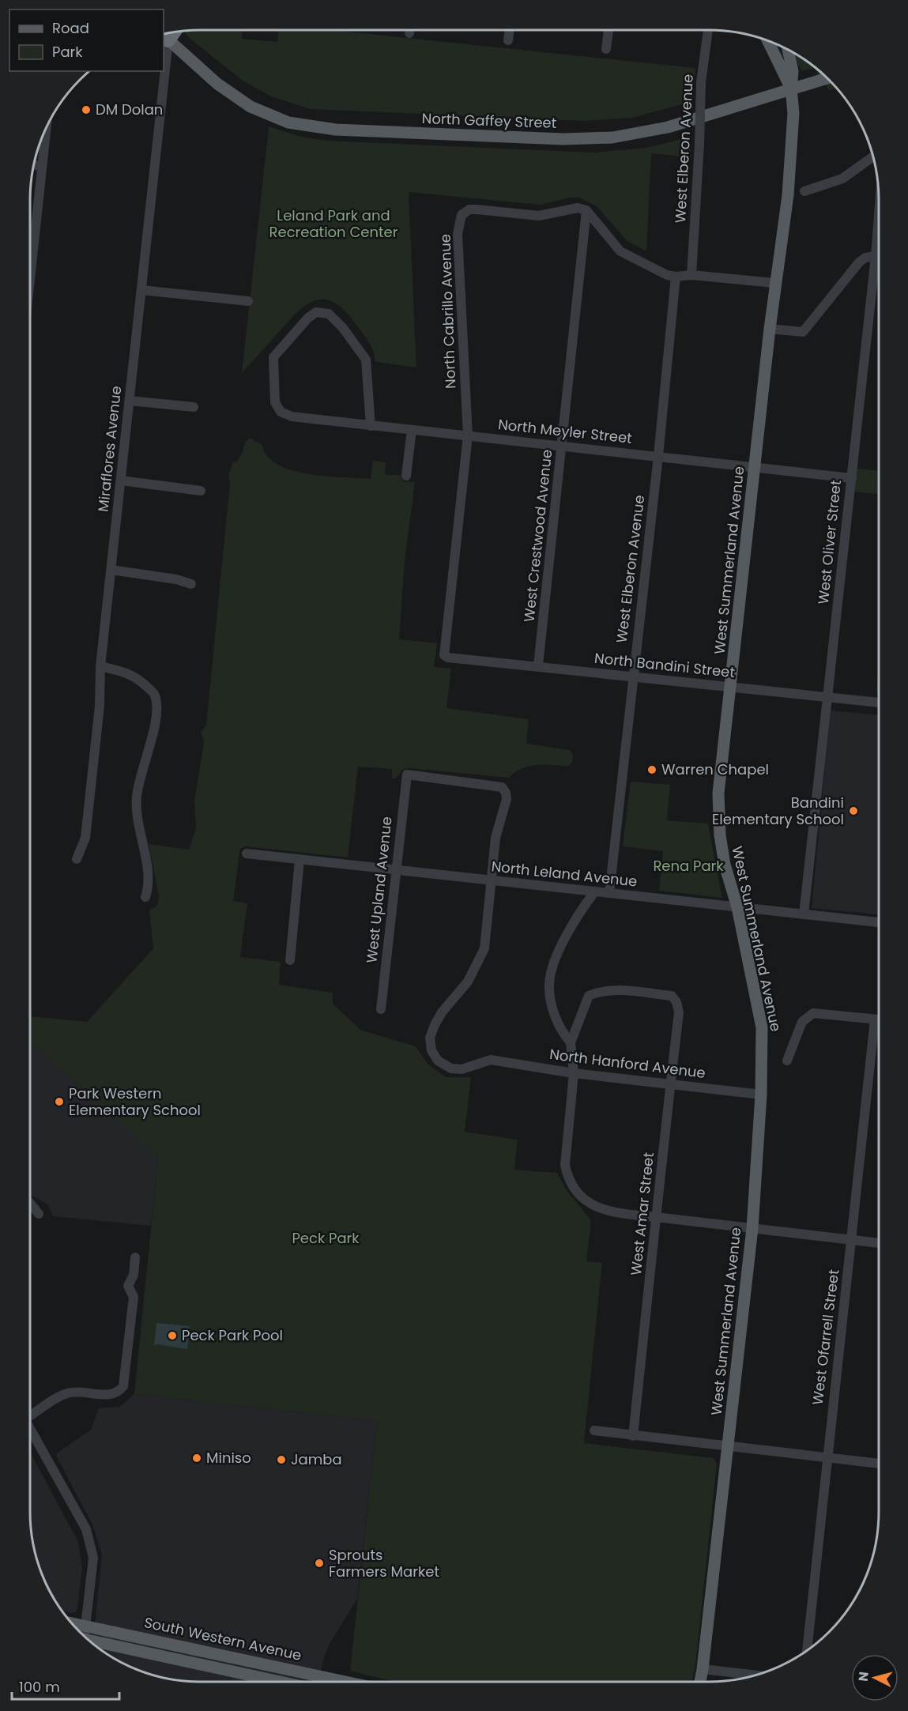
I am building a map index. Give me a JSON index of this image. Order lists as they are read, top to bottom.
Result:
{
  "streets": {
    "main road": ["North Gaffey Street", "West Summerland Avenue", "South Western Avenue"],
    "street": [
      "West Elberon Avenue",
      "North Cabrillo Avenue",
      "North Meyler Street",
      "Miraflores Avenue",
      "West Crestwood Avenue",
      "West Oliver Street",
      "North Bandini Street",
      "North Leland Avenue",
      "West Upland Avenue",
      "North Hanford Avenue",
      "West Amar Street",
      "West Ofarrell Street"
    ]
  },
  "crossings": [
    ["North Gaffey Street", "Miraflores Avenue"],
    ["North Gaffey Street", "West Summerland Avenue"],
    ["West Elberon Avenue", "North Meyler Street"],
    ["West Elberon Avenue", "North Bandini Street"],
    ["West Elberon Avenue", "North Leland Avenue"],
    ["North Cabrillo Avenue", "North Meyler Street"],
    ["North Cabrillo Avenue", "West Crestwood Avenue"],
    ["North Cabrillo Avenue", "North Bandini Street"],
    ["North Meyler Street", "West Crestwood Avenue"],
    ["North Meyler Street", "West Oliver Street"],
    ["North Meyler Street", "West Summerland Avenue"],
    ["North Meyler Street", "North Bandini Street"],
    ["West Crestwood Avenue", "North Bandini Street"],
    ["West Oliver Street", "North Bandini Street"],
    ["West Oliver Street", "North Leland Avenue"],
    ["West Summerland Avenue", "North Bandini Street"],
    ["West Summerland Avenue", "North Leland Avenue"],
    ["West Summerland Avenue", "North Hanford Avenue"],
    ["North Leland Avenue", "West Upland Avenue"],
    ["North Leland Avenue", "North Hanford Avenue"],
    ["West Upland Avenue", "North Hanford Avenue"],
    ["North Hanford Avenue", "West Amar Street"]
  ],
  "parks": ["Leland Park and Recreation Center", "Rena Park", "Peck Park"],
  "places": [
    "DM Dolan",
    "Warren Chapel",
    "Bandini Elementary School",
    "Park Western Elementary School",
    "Peck Park Pool",
    "Miniso",
    "Jamba",
    "Sprouts Farmers Market"
  ],
  "legend": ["Road", "Park"],
  "scale_bar": "100 m",
  "north": "left"
}
